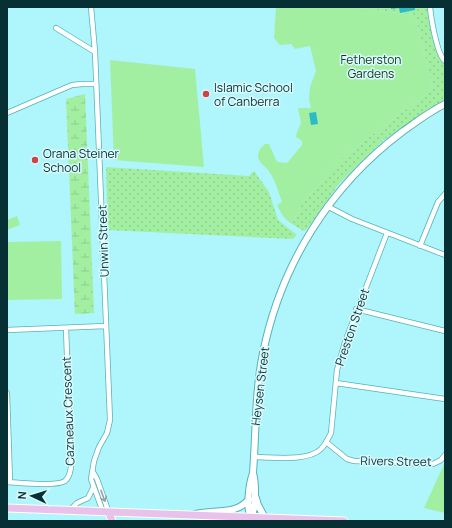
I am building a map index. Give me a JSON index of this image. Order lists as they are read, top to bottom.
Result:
{
  "streets": {
    "main road": ["Heysen Street"],
    "street": [
      "Unwin Street",
      "Preston Street",
      "Cazneaux Crescent",
      "Rivers Street"
    ]
  },
  "crossings": [
    ["Preston Street", "Rivers Street"]
  ],
  "parks": ["Fetherston Gardens"],
  "places": ["Islamic School of Canberra", "Orana Steiner School"],
  "north": "left"
}
